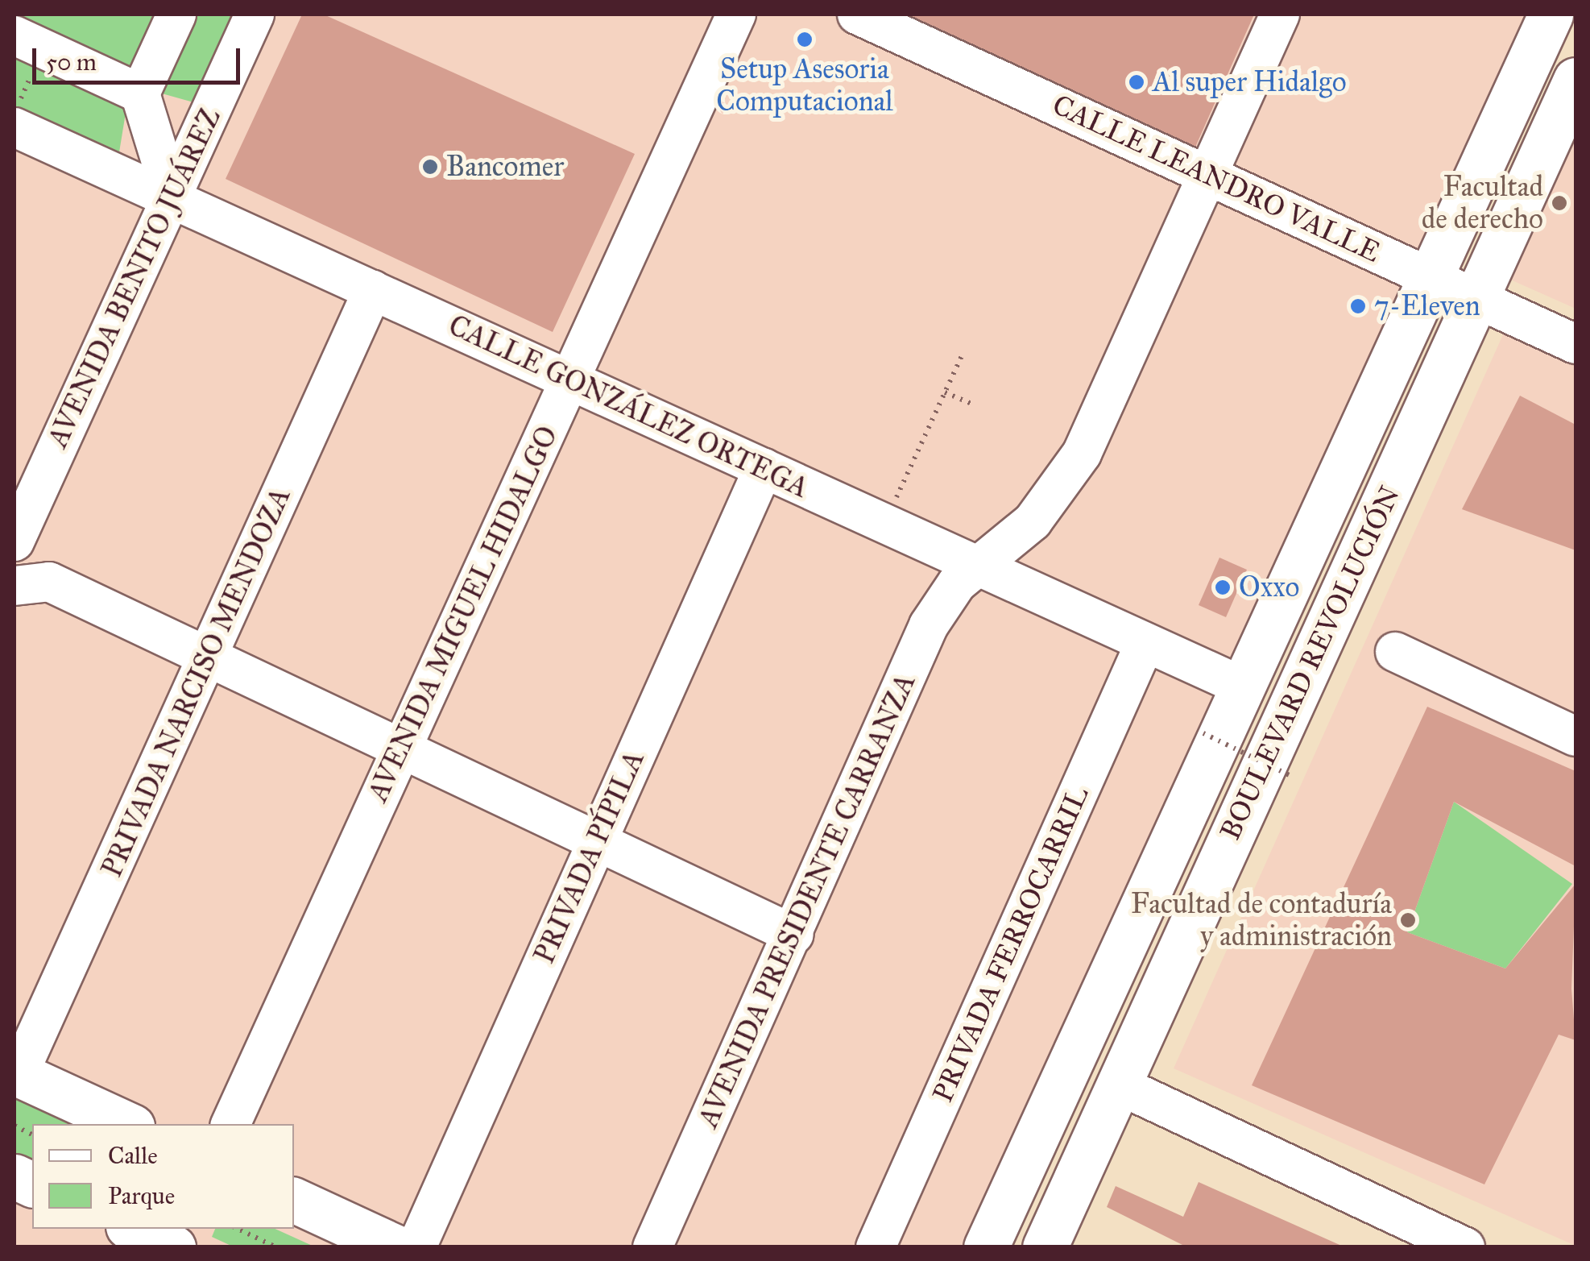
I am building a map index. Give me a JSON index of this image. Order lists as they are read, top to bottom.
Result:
{
  "streets": {
    "main road": ["BOULEVARD REVOLUCIÓN"],
    "street": [
      "CALLE LEANDRO VALLE",
      "AVENIDA BENITO JUÁREZ",
      "CALLE GONZÁLEZ ORTEGA",
      "AVENIDA MIGUEL HIDALGO",
      "PRIVADA NARCISO MENDOZA",
      "PRIVADA PÍPILA",
      "AVENIDA PRESIDENTE CARRANZA",
      "PRIVADA FERROCARRIL"
    ]
  },
  "crossings": [
    ["CALLE LEANDRO VALLE", "BOULEVARD REVOLUCIÓN"],
    ["CALLE LEANDRO VALLE", "AVENIDA PRESIDENTE CARRANZA"],
    ["AVENIDA BENITO JUÁREZ", "CALLE GONZÁLEZ ORTEGA"],
    ["CALLE GONZÁLEZ ORTEGA", "AVENIDA MIGUEL HIDALGO"],
    ["CALLE GONZÁLEZ ORTEGA", "PRIVADA NARCISO MENDOZA"],
    ["CALLE GONZÁLEZ ORTEGA", "PRIVADA PÍPILA"],
    ["CALLE GONZÁLEZ ORTEGA", "AVENIDA PRESIDENTE CARRANZA"],
    ["CALLE GONZÁLEZ ORTEGA", "PRIVADA FERROCARRIL"]
  ],
  "places": [
    "Setup Asesoria Computacional",
    "Al super Hidalgo",
    "Bancomer",
    "Facultad de derecho",
    "7-Eleven",
    "Oxxo",
    "Facultad de contaduría y administración"
  ],
  "legend": ["Calle", "Parque"],
  "scale_bar": "50 m"
}
